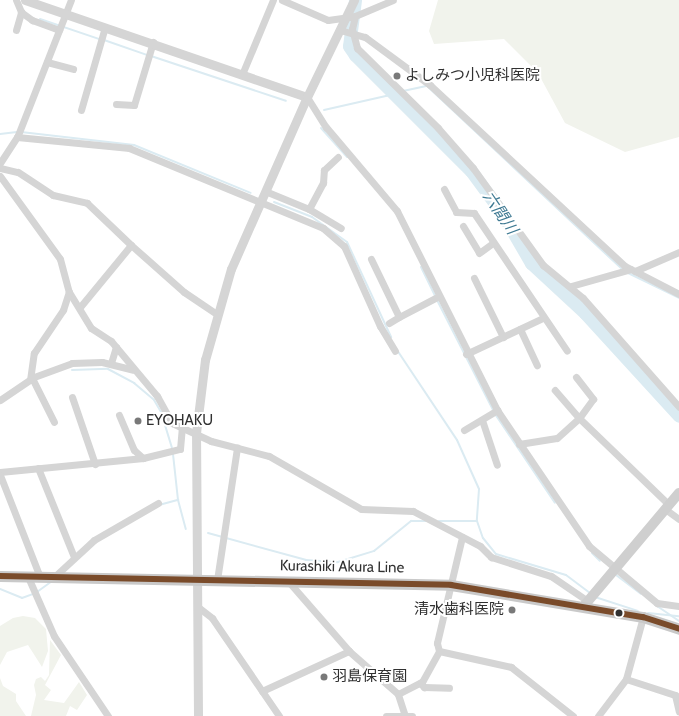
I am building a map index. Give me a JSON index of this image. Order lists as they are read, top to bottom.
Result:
{
  "streets": {
    "main road": ["Kurashiki Akura Line"]
  },
  "water": ["六間川"],
  "places": [
    "よしみつ小児科医院",
    "EYOHAKU",
    "清水歯科医院",
    "羽島保育園"
  ]
}
